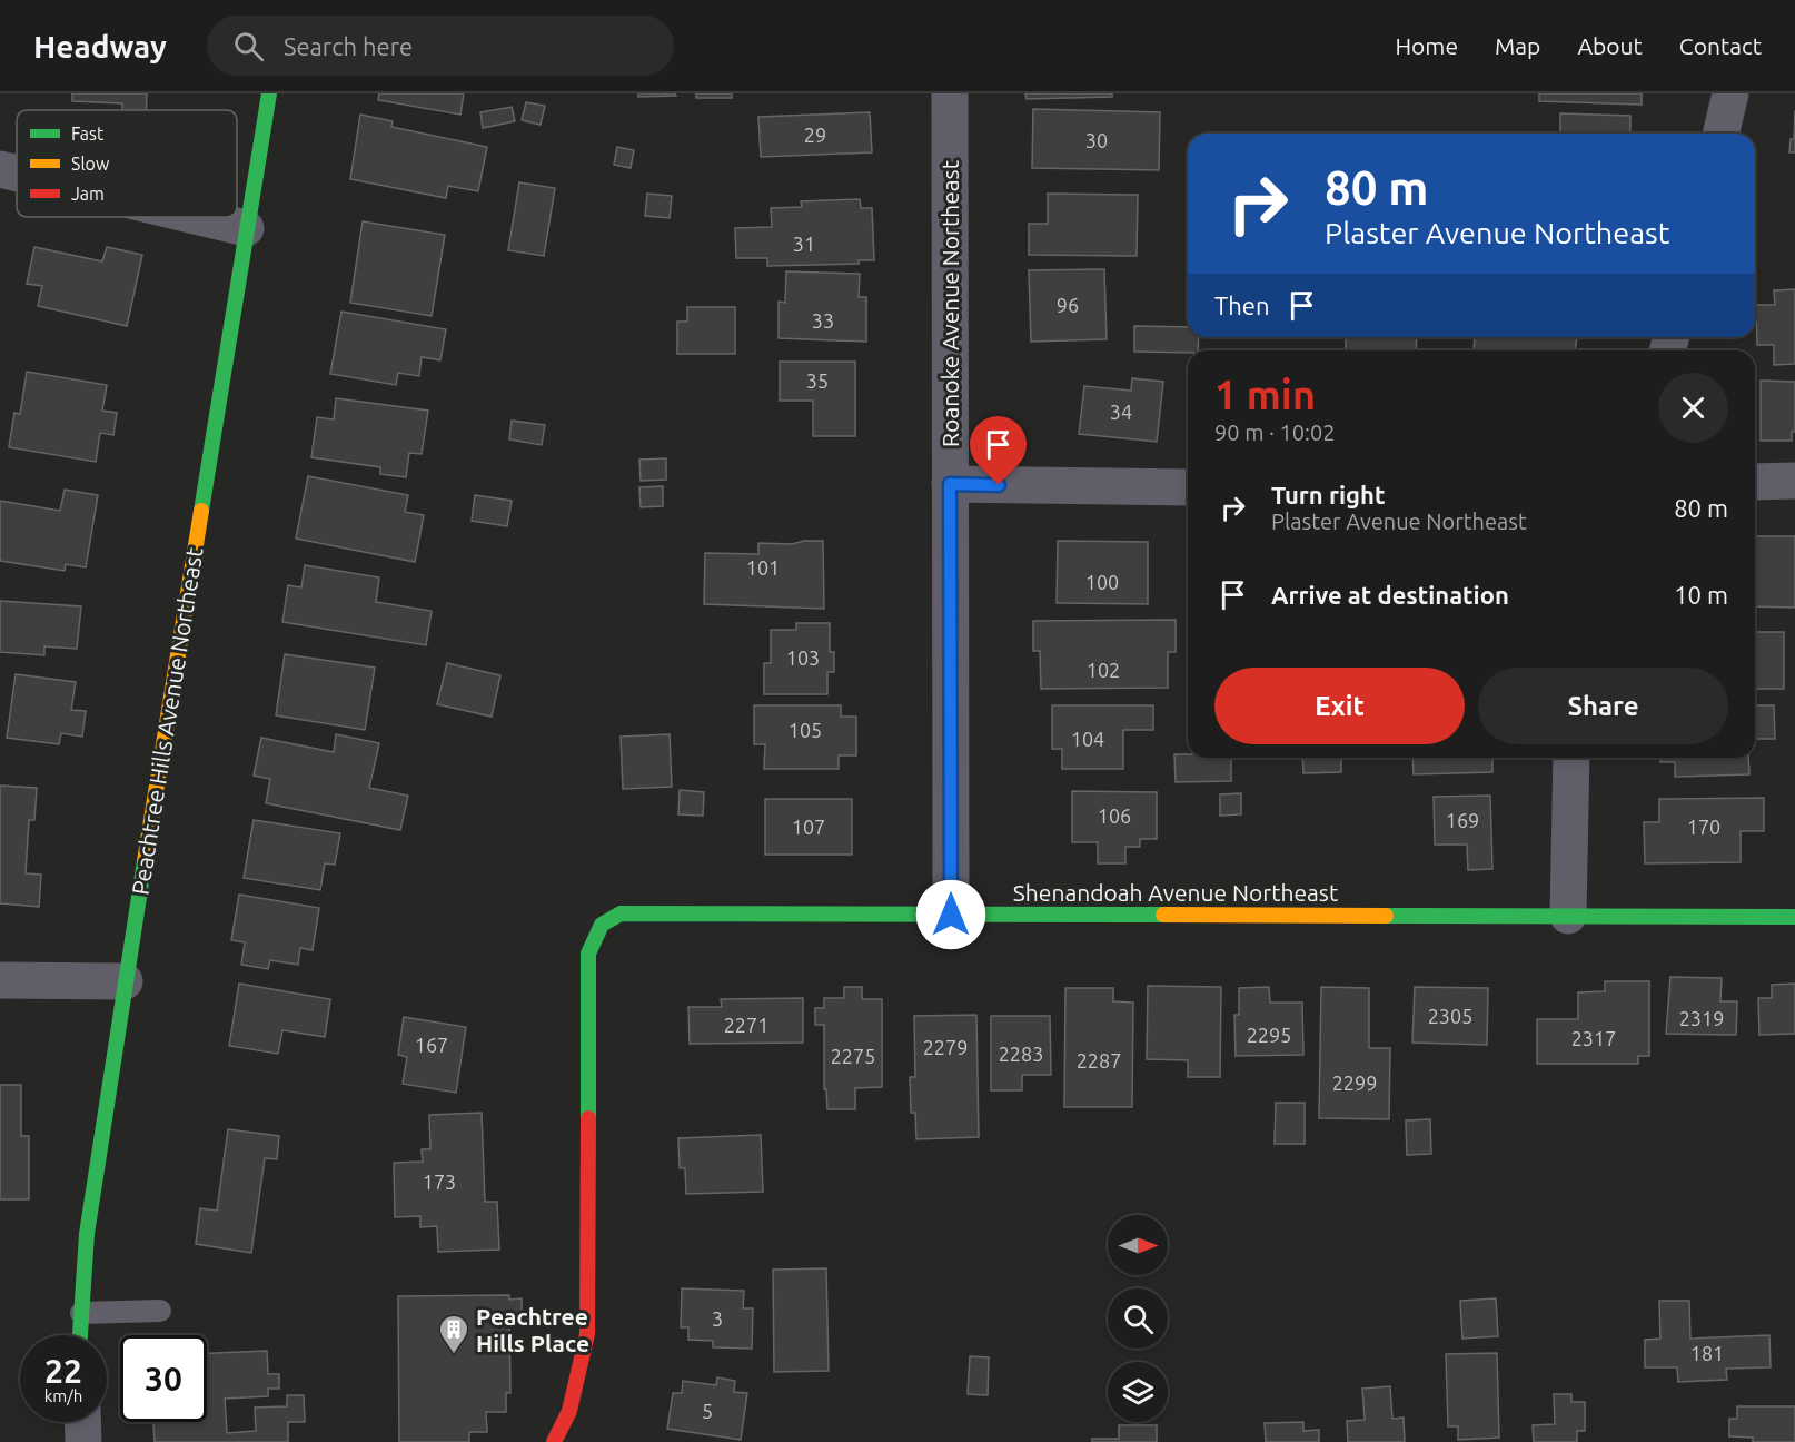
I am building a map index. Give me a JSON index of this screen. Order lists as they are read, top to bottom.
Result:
{
  "streets": {
    "street": ["Roanoke Avenue Northeast", "Peachtree Hills Avenue Northeast", "Shenandoah Avenue Northeast"]
  },
  "crossings": [
    ["Roanoke Avenue Northeast", "Shenandoah Avenue Northeast"]
  ],
  "places": {
    "building": ["Peachtree Hills Place"]
  },
  "house_numbers": [
    "29",
    "30",
    "31",
    "96",
    "33",
    "35",
    "34",
    "101",
    "100",
    "103",
    "102",
    "105",
    "104",
    "106",
    "169",
    "107",
    "170",
    "2305",
    "2319",
    "2271",
    "2295",
    "2317",
    "167",
    "2279",
    "2283",
    "2275",
    "2287",
    "2299",
    "173",
    "3",
    "181",
    "5"
  ],
  "legend": ["Fast", "Slow", "Jam"],
  "north": "right",
  "page": {
    "header": "Headway",
    "search": "Search here",
    "nav": [
      "Home",
      "Map",
      "About",
      "Contact"
    ],
    "turn": ["80 m", "Plaster Avenue Northeast"],
    "then": "Then",
    "heading": ["1 min", "90 m · 10:02"],
    "list": [
      {
        "name": "Turn right",
        "note": "Plaster Avenue Northeast",
        "value": "80 m"
      },
      {
        "name": "Arrive at destination",
        "value": "10 m"
      }
    ],
    "buttons": ["Exit", "Share"],
    "speed": "22 km/h",
    "limit": "30"
  }
}
